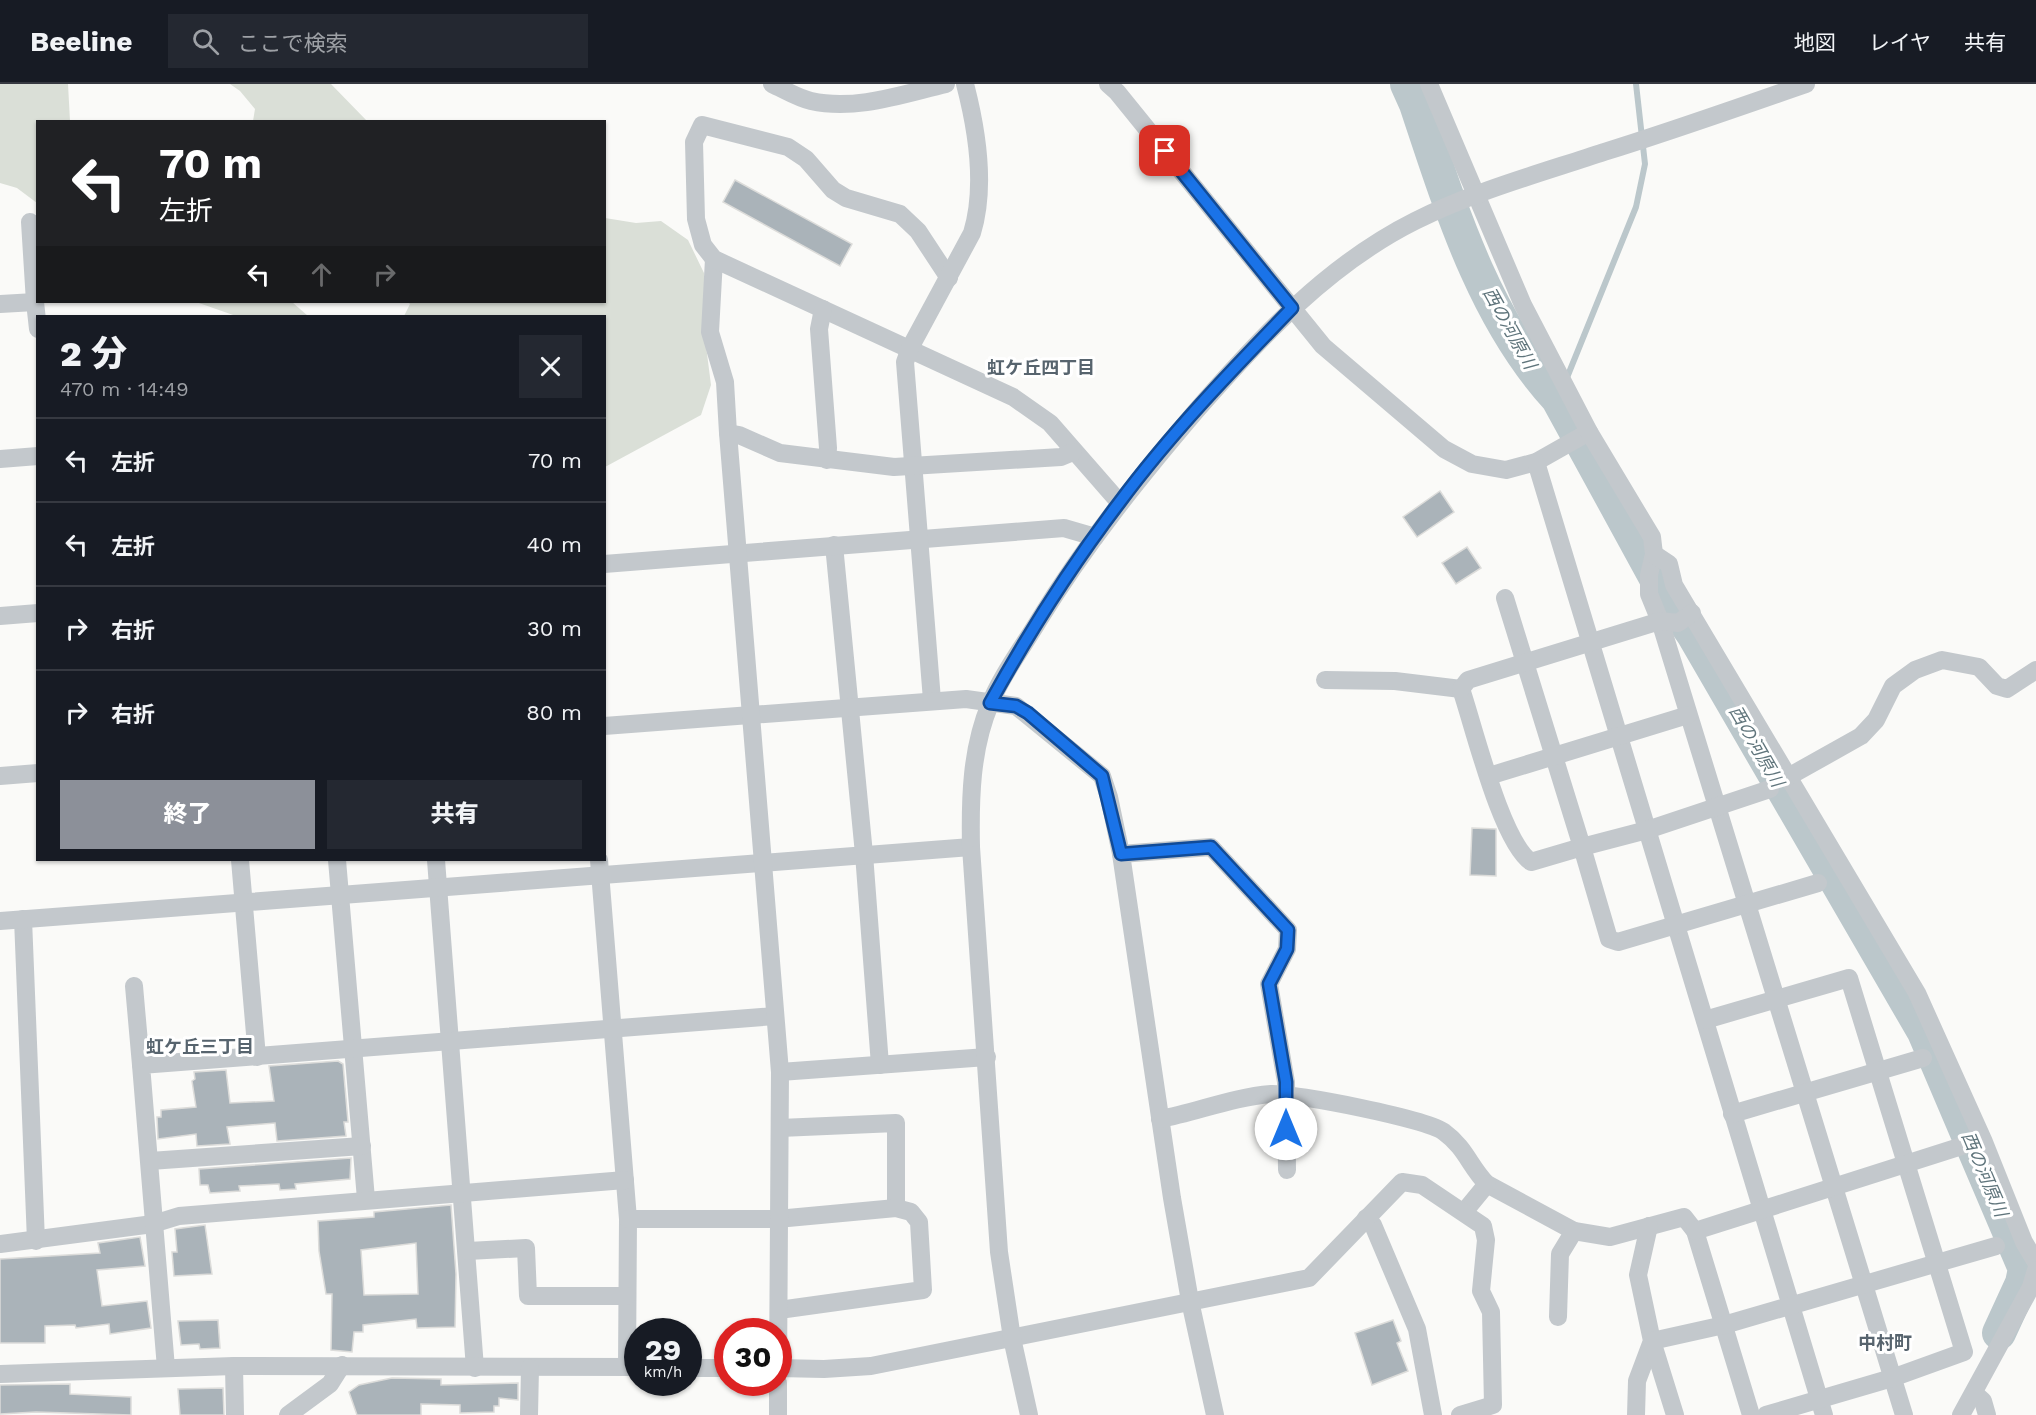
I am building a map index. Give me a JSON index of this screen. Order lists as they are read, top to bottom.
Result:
{
  "districts": ["虹ケ丘四丁目", "虹ケ丘三丁目", "中村町"],
  "water": ["西の河原川"],
  "page": {
    "header": "Beeline",
    "search": "ここで検索",
    "nav": ["地図", "レイヤ", "共有"],
    "turn": ["70 m", "左折"],
    "heading": ["2 分", "470 m · 14:49"],
    "list": [
      {
        "name": "左折",
        "value": "70 m"
      },
      {
        "name": "左折",
        "value": "40 m"
      },
      {
        "name": "右折",
        "value": "30 m"
      },
      {
        "name": "右折",
        "value": "80 m"
      }
    ],
    "buttons": ["終了", "共有"],
    "speed": "29 km/h",
    "limit": "30"
  }
}
